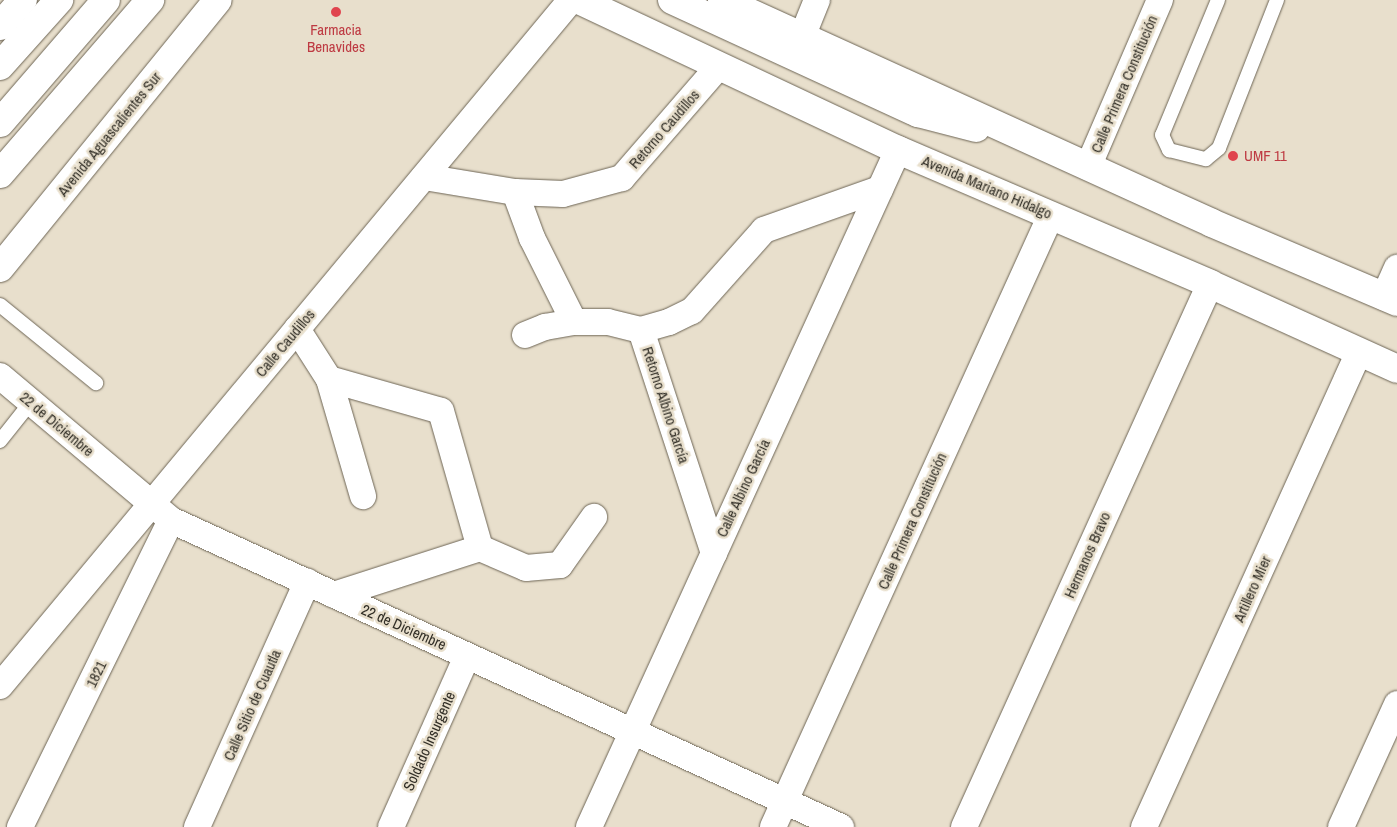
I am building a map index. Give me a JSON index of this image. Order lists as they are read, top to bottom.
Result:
{
  "streets": {
    "main road": ["Avenida Aguascalientes Sur", "Avenida Mariano Hidalgo"],
    "street": [
      "Calle Primera Constitución",
      "Retorno Caudillos",
      "Calle Caudillos",
      "Retorno Albino García",
      "22 de Diciembre",
      "Calle Albino García",
      "Hermanos Bravo",
      "Artillero Mier",
      "1821",
      "Calle Sitio de Cuautla",
      "Soldado Insurgente"
    ]
  },
  "crossings": [
    ["Calle Primera Constitución", "Avenida Mariano Hidalgo"],
    ["Calle Primera Constitución", "22 de Diciembre"],
    ["Retorno Caudillos", "Avenida Mariano Hidalgo"],
    ["Retorno Caudillos", "Calle Caudillos"],
    ["Avenida Mariano Hidalgo", "Calle Albino García"],
    ["Avenida Mariano Hidalgo", "Hermanos Bravo"],
    ["Avenida Mariano Hidalgo", "Artillero Mier"],
    ["Calle Caudillos", "22 de Diciembre"],
    ["Retorno Albino García", "Calle Albino García"],
    ["22 de Diciembre", "Calle Albino García"],
    ["22 de Diciembre", "1821"],
    ["22 de Diciembre", "Calle Sitio de Cuautla"],
    ["22 de Diciembre", "Soldado Insurgente"]
  ],
  "places": ["Farmacia Benavides", "UMF 11"]
}
